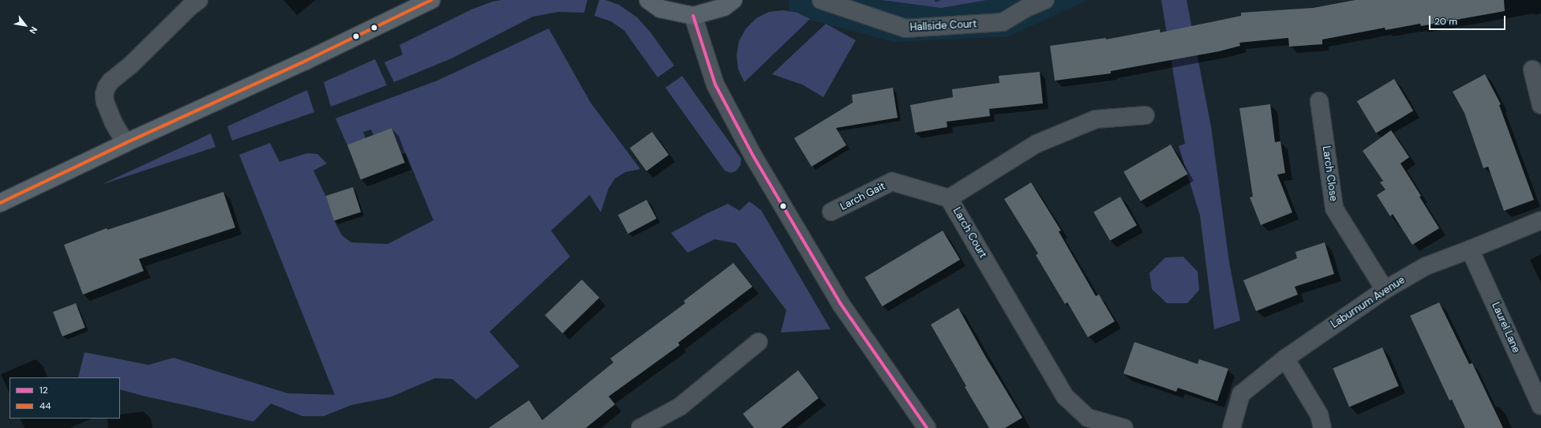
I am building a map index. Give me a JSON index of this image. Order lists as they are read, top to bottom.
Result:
{
  "streets": {
    "street": [
      "Hallside Court",
      "Larch Close",
      "Larch Gait",
      "Larch Court",
      "Laburnum Avenue",
      "Laurel Lane"
    ]
  },
  "crossings": [
    ["Larch Close", "Laburnum Avenue"],
    ["Larch Gait", "Larch Court"],
    ["Laburnum Avenue", "Laurel Lane"]
  ],
  "lines": ["transit line 44", "transit line 12"],
  "legend": ["12", "44"],
  "scale_bar": "20 m",
  "north": "bottom right"
}
